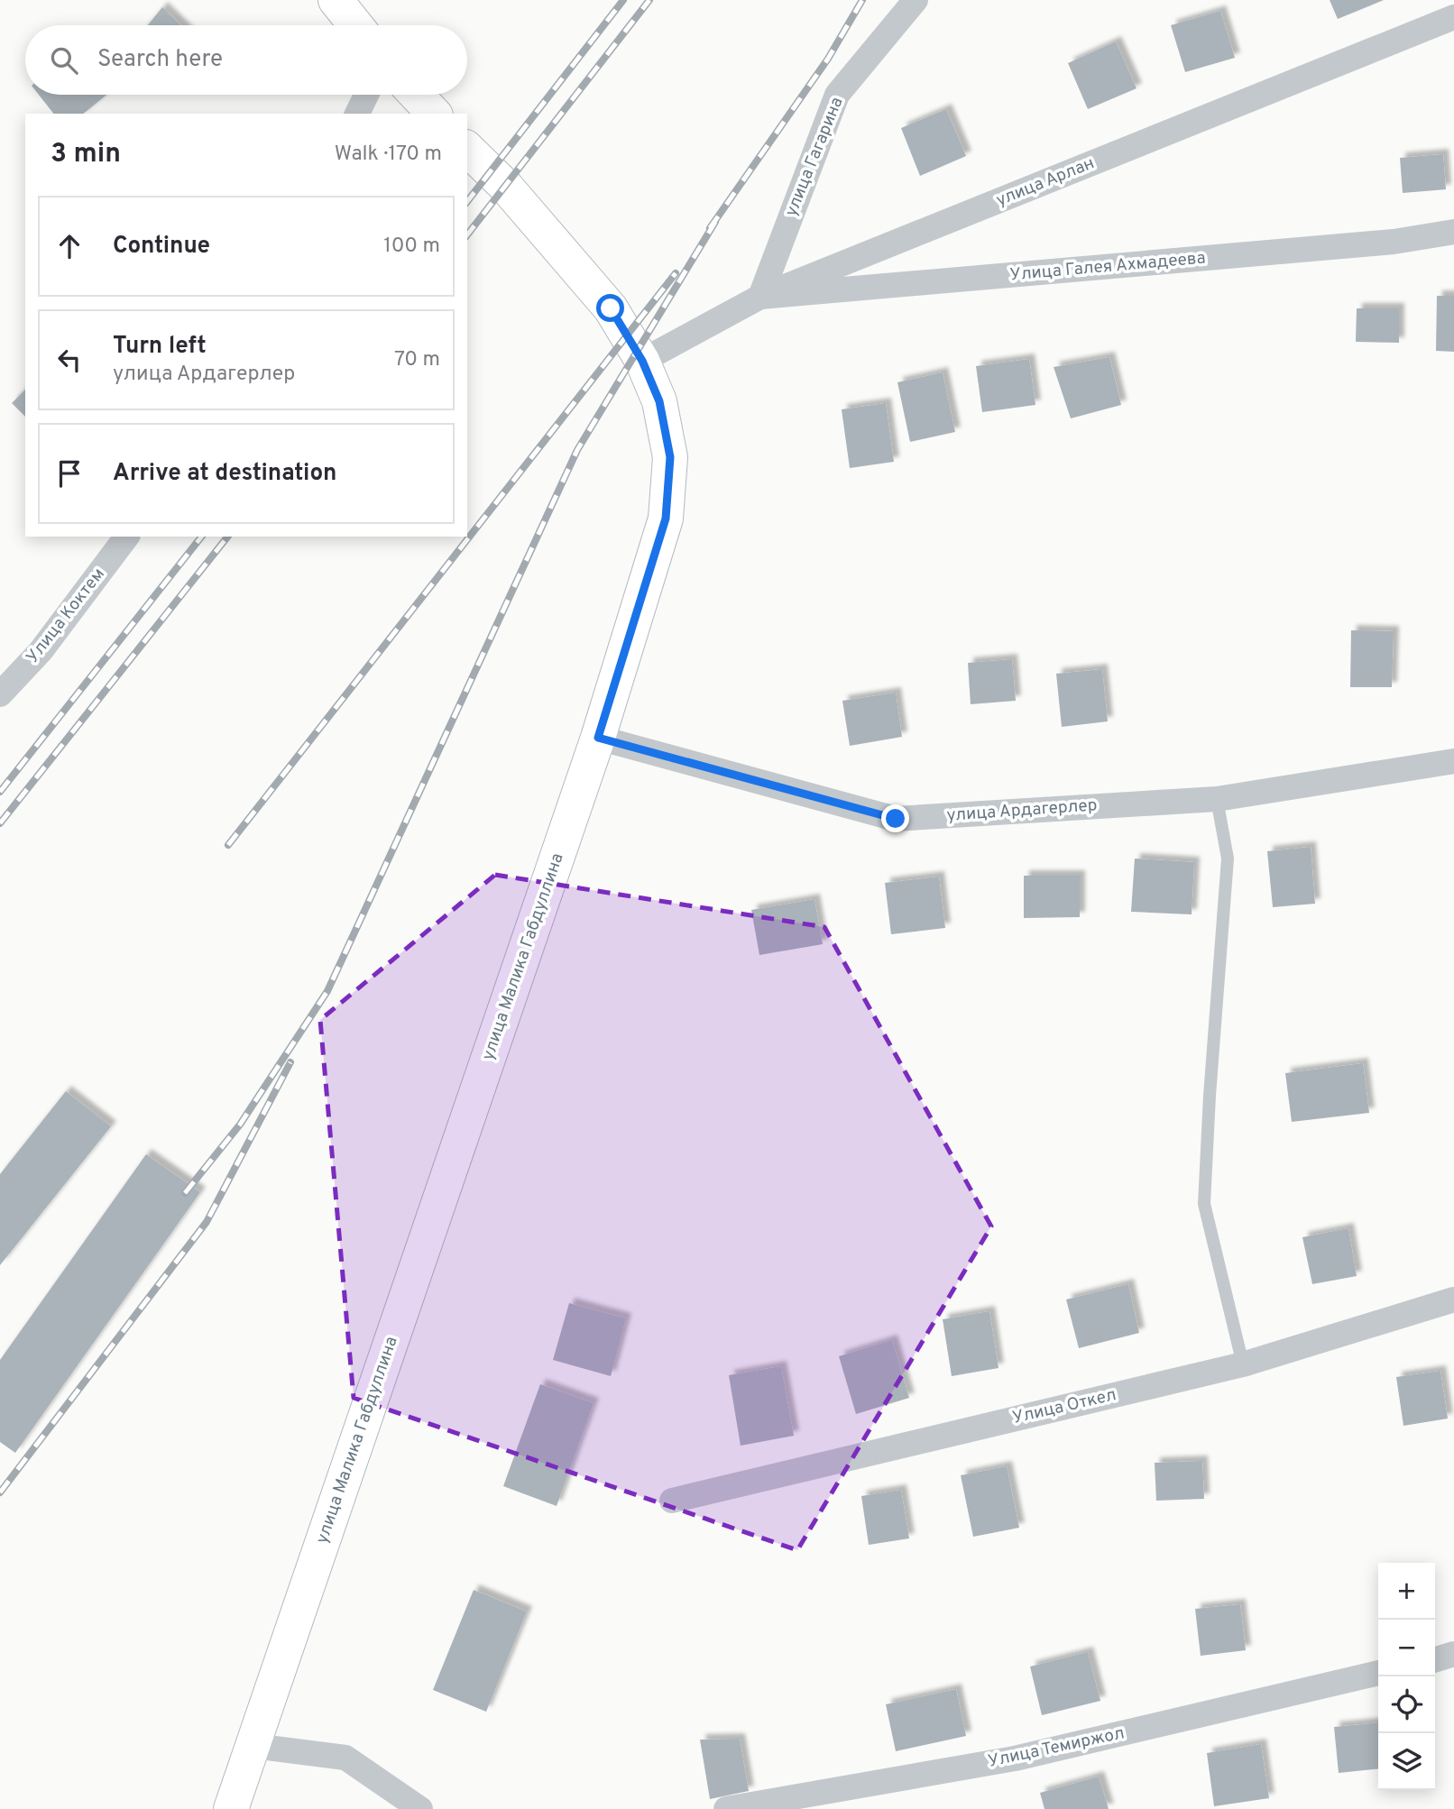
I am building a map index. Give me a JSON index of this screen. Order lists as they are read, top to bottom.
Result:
{
  "streets": {
    "main road": ["улица Малика Габдуллина"],
    "street": [
      "улица Гагарина",
      "улица Арлан",
      "Улица Галея Ахмадеева",
      "Улица Коктем",
      "улица Ардагерлер",
      "Улица Откел",
      "Улица Темиржол"
    ]
  },
  "crossings": [
    ["улица Гагарина", "улица Арлан"],
    ["улица Гагарина", "Улица Галея Ахмадеева"],
    ["улица Арлан", "Улица Галея Ахмадеева"],
    ["улица Арлан", "улица Малика Габдуллина"],
    ["улица Ардагерлер", "улица Малика Габдуллина"]
  ],
  "page": {
    "search": "Search here",
    "heading": ["3 min", "Walk · 170 m"],
    "list": [
      ["Continue", "100 m"],
      ["Turn left", "улица Ардагерлер", "70 m"],
      "Arrive at destination"
    ],
    "map_buttons": ["+", "−"]
  }
}
